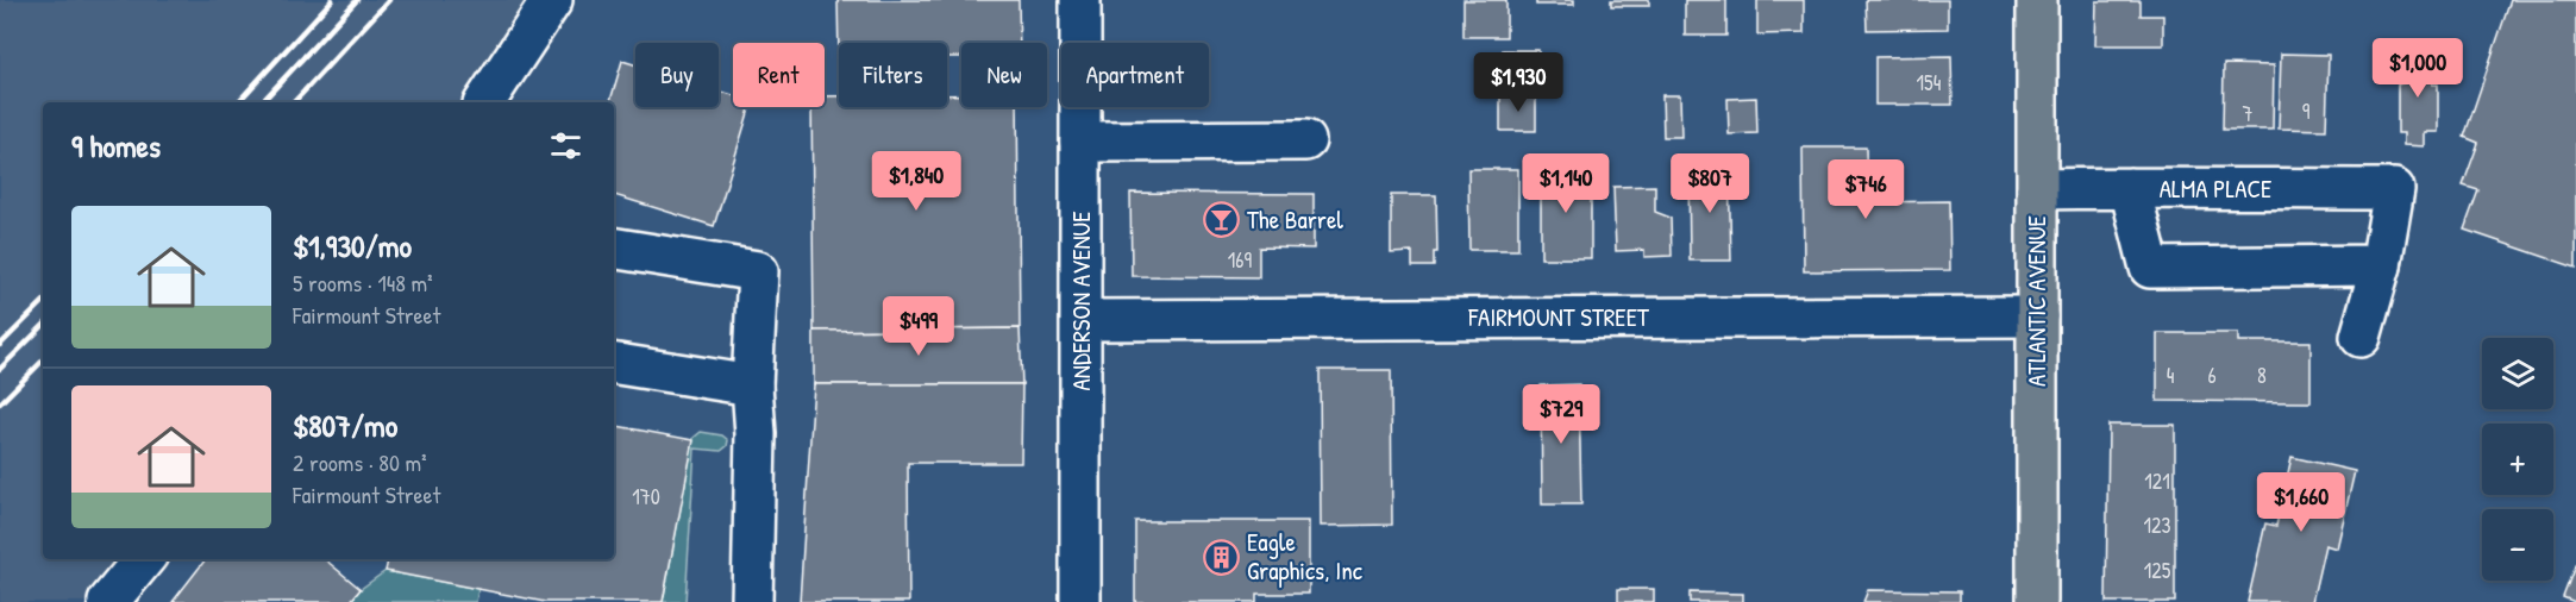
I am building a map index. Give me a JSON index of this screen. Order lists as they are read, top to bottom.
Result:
{
  "streets": {
    "main road": ["ATLANTIC AVENUE"],
    "street": ["ALMA PLACE", "ANDERSON AVENUE", "FAIRMOUNT STREET"]
  },
  "crossings": [
    ["ALMA PLACE", "ATLANTIC AVENUE"],
    ["ANDERSON AVENUE", "FAIRMOUNT STREET"],
    ["ATLANTIC AVENUE", "FAIRMOUNT STREET"]
  ],
  "places": {
    "bar": ["The Barrel"],
    "building": ["Eagle Graphics, Inc"]
  },
  "house_numbers": [
    "154",
    "9",
    "7",
    "169",
    "4",
    "6",
    "8",
    "121",
    "170",
    "123",
    "125"
  ],
  "page": {
    "price": [
      "$1,000",
      "$1,930",
      "$1,840",
      "$1,140",
      "$807",
      "$746",
      "$499",
      "$729",
      "$1,660"
    ],
    "chip": [
      "Buy",
      "Rent",
      "Filters",
      "New",
      "Apartment"
    ],
    "heading": "9 homes",
    "list": [
      {
        "name": "$1,930/mo",
        "note": "5 rooms · 148 m² · Fairmount Street"
      },
      {
        "name": "$807/mo",
        "note": "2 rooms · 80 m² · Fairmount Street"
      }
    ],
    "map_buttons": ["+", "−"]
  }
}
